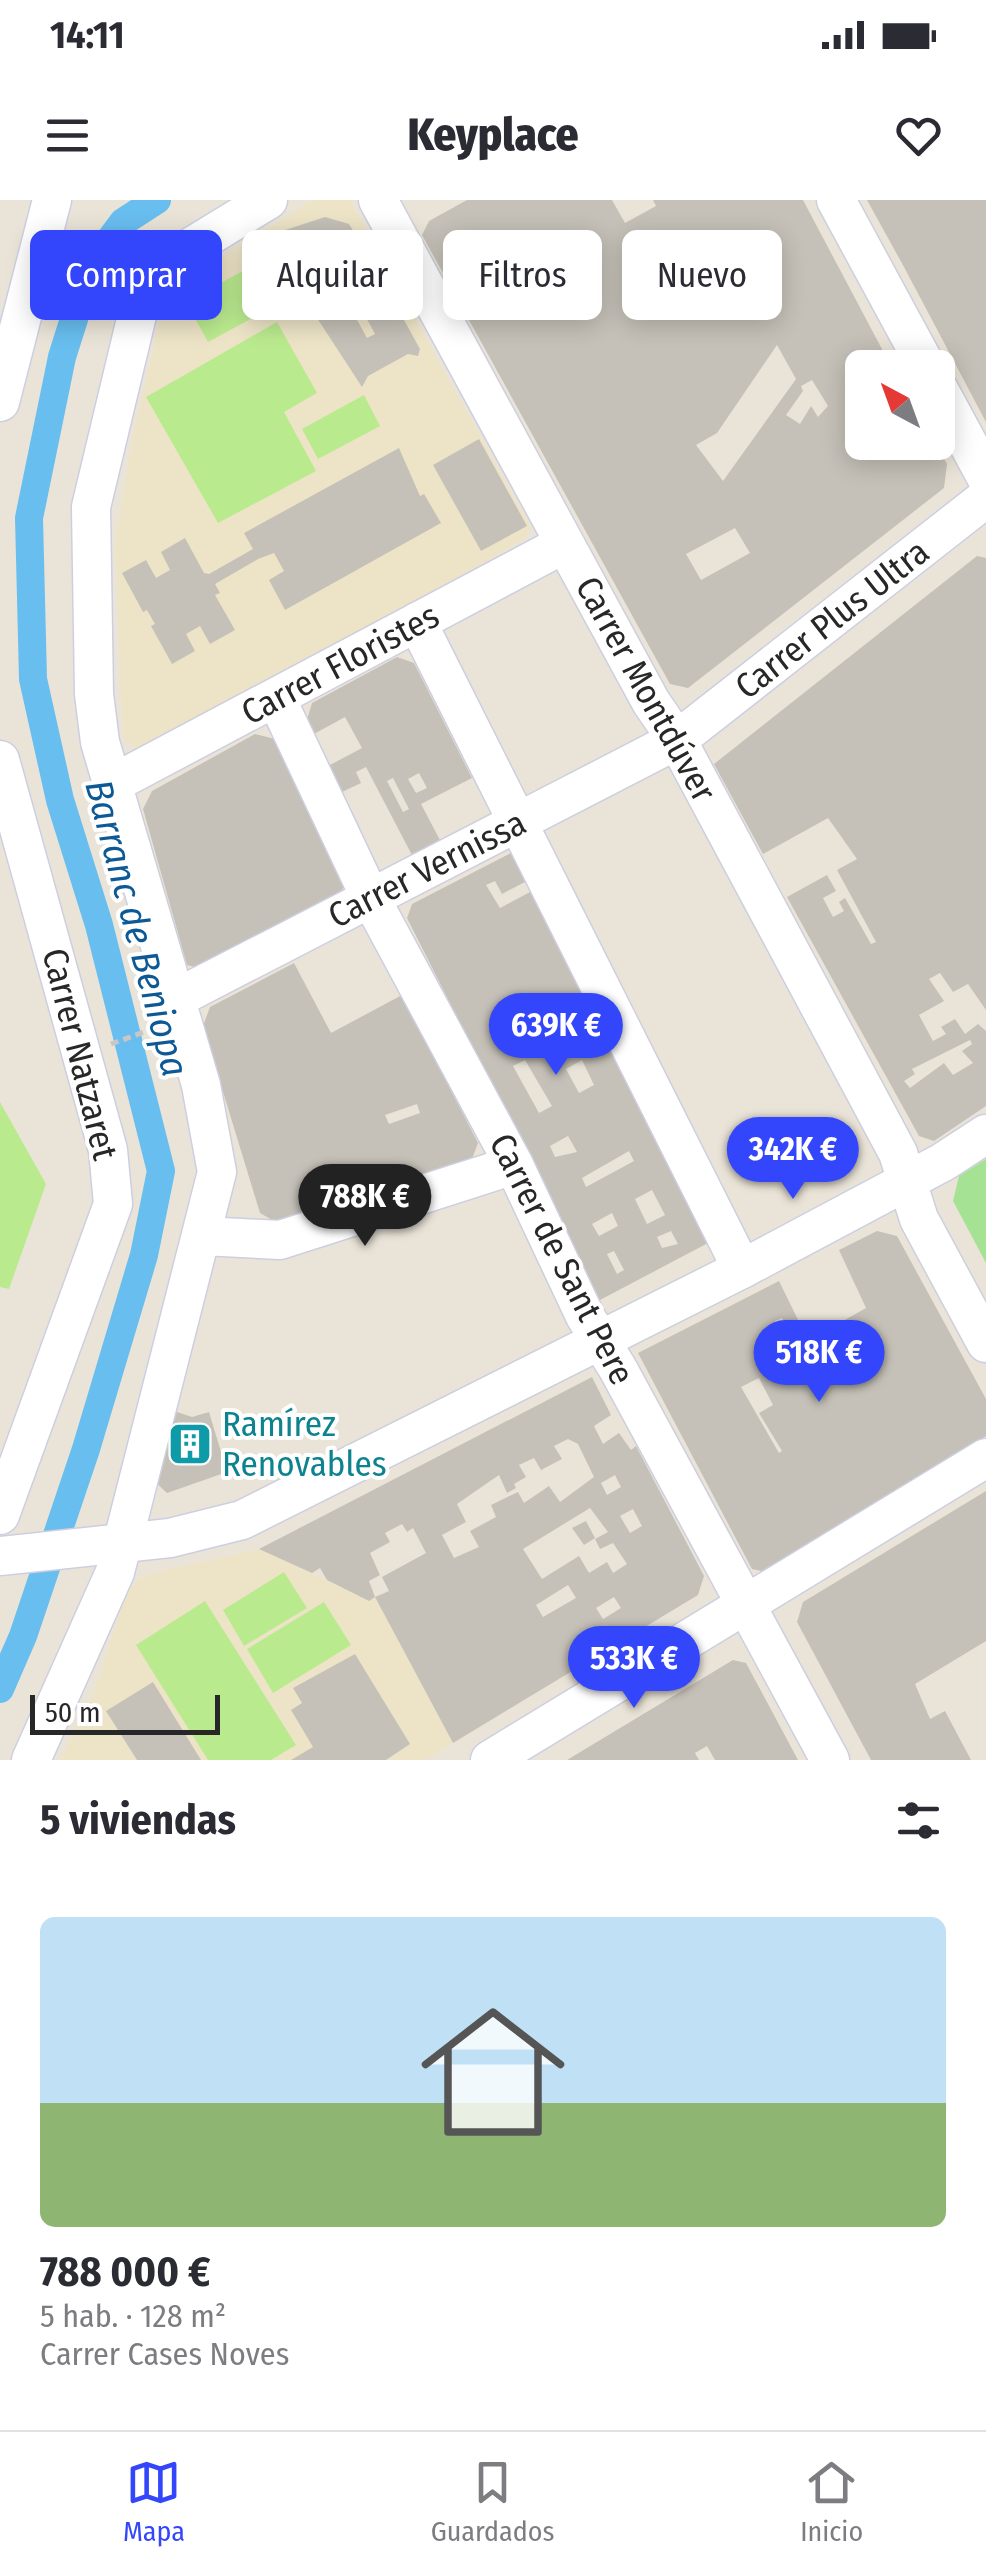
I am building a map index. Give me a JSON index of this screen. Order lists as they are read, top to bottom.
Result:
{
  "streets": {
    "street": [
      "Carrer Plus Ultra",
      "Carrer Floristes",
      "Carrer Montdúver",
      "Carrer Vernissa",
      "Carrer Natzaret",
      "Carrer de Sant Pere"
    ]
  },
  "crossings": [
    ["Carrer Plus Ultra", "Carrer Montdúver"],
    ["Carrer Plus Ultra", "Carrer Vernissa"],
    ["Carrer Floristes", "Carrer Montdúver"],
    ["Carrer Floristes", "Carrer de Sant Pere"],
    ["Carrer Montdúver", "Carrer Vernissa"],
    ["Carrer Vernissa", "Carrer de Sant Pere"]
  ],
  "water": ["Barranc de Beniopa"],
  "places": {
    "building": ["Ramírez Renovables"]
  },
  "scale_bar": "50 m",
  "north": "top left",
  "page": {
    "status": "14:11",
    "header": "Keyplace",
    "chip": [
      "Comprar",
      "Alquilar",
      "Filtros",
      "Nuevo"
    ],
    "price": [
      "639K €",
      "342K €",
      "788K €",
      "518K €",
      "533K €"
    ],
    "scale": "50 m",
    "heading": "5 viviendas",
    "list": [
      {
        "name": "788 000 €",
        "note": "5 hab. · 128 m² · Carrer Cases Noves"
      }
    ],
    "tabs": ["Mapa", "Guardados", "Inicio"]
  }
}
